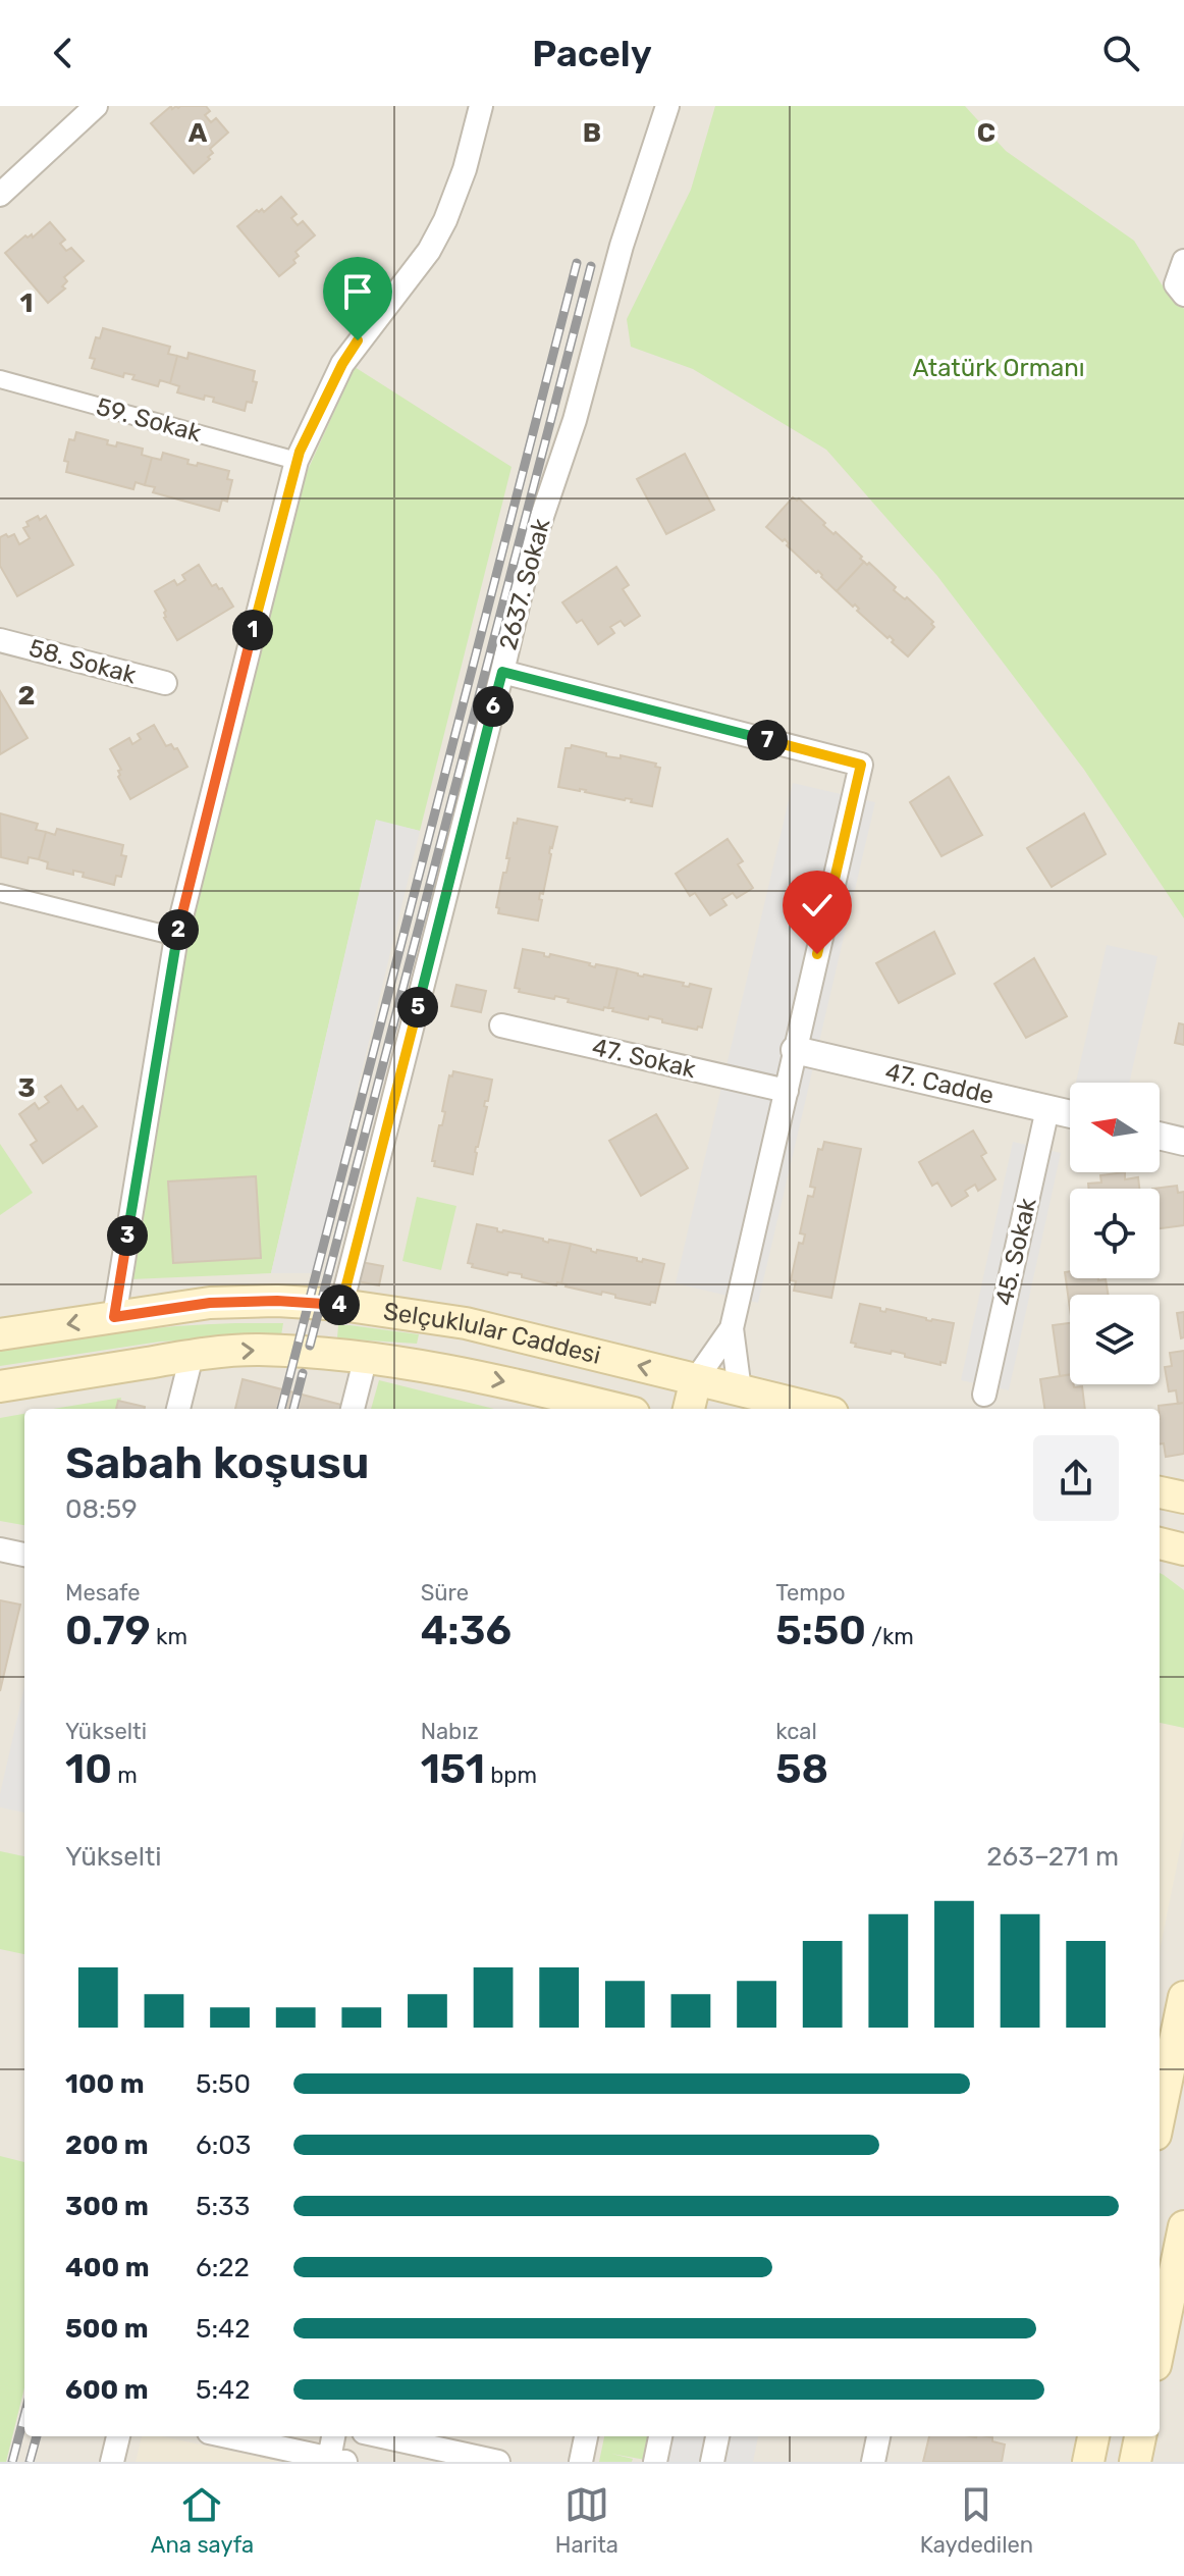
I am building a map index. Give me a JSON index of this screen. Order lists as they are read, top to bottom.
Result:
{
  "streets": {
    "main road": ["Selçuklular Caddesi"],
    "street": [
      "59. Sokak",
      "2637. Sokak",
      "58. Sokak",
      "47. Sokak",
      "47. Cadde",
      "45. Sokak"
    ]
  },
  "crossings": [
    ["2637. Sokak", "Selçuklular Caddesi"],
    ["47. Cadde", "45. Sokak"]
  ],
  "parks": ["Atatürk Ormanı"],
  "north": "left",
  "page": {
    "header": "Pacely",
    "pins": [
      "1",
      "6",
      "7",
      "2",
      "5",
      "3",
      "4"
    ],
    "heading": ["Sabah koşusu", "08:59"],
    "stats": [
      ["Mesafe", "0.79 km"],
      ["Süre", "4:36"],
      ["Tempo", "5:50 /km"],
      ["Yükselti", "10 m"],
      ["Nabız", "151 bpm"],
      ["kcal", "58"]
    ],
    "chart": ["Yükselti", "263–271 m"],
    "list": [
      {
        "name": "100 m",
        "note": "5:50"
      },
      {
        "name": "200 m",
        "note": "6:03"
      },
      {
        "name": "300 m",
        "note": "5:33"
      },
      {
        "name": "400 m",
        "note": "6:22"
      },
      {
        "name": "500 m",
        "note": "5:42"
      },
      {
        "name": "600 m",
        "note": "5:42"
      }
    ],
    "tabs": ["Ana sayfa", "Harita", "Kaydedilen"]
  },
  "grid": {
    "columns": ["A", "B", "C"],
    "rows": ["1", "2", "3"]
  }
}
